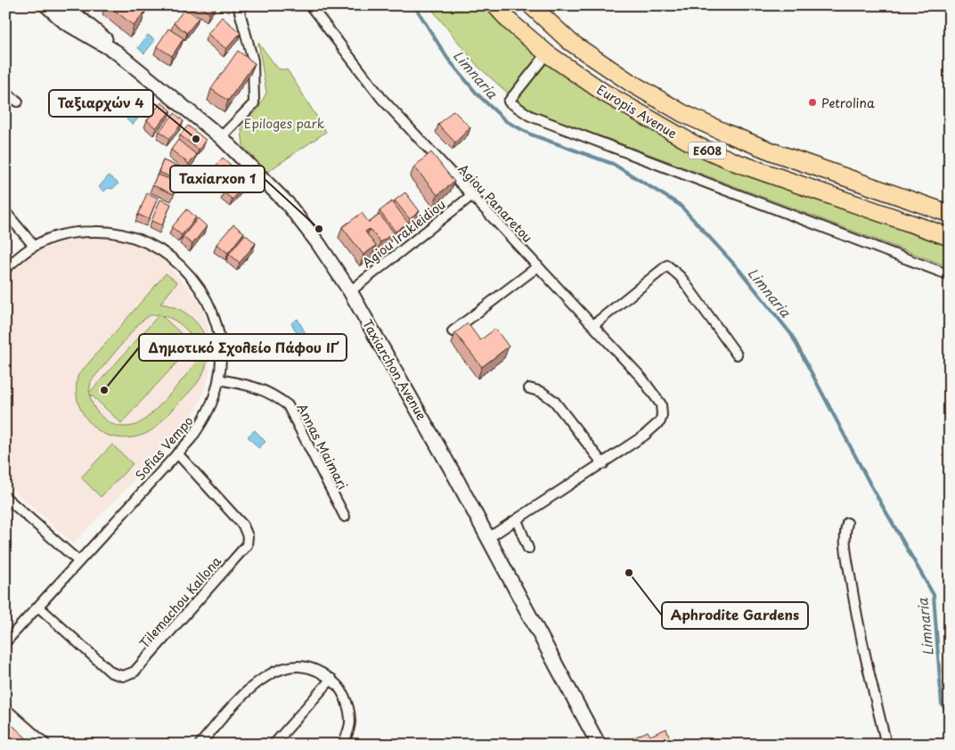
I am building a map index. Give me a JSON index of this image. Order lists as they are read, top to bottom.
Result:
{
  "streets": {
    "highway": ["Europis Avenue", "E608"],
    "main road": ["Taxiarchon Avenue"],
    "street": [
      "Agiou Panaretou",
      "Agiou Irakleidiou",
      "Annas Maimari",
      "Sofias Vempo",
      "Tilemachou Kallona"
    ]
  },
  "crossings": [
    ["Agiou Panaretou", "Agiou Irakleidiou"],
    ["Agiou Irakleidiou", "Taxiarchon Avenue"],
    ["Annas Maimari", "Sofias Vempo"],
    ["Sofias Vempo", "Tilemachou Kallona"]
  ],
  "water": ["Limnaria"],
  "parks": ["Epiloges park"],
  "places": [
    "Petrolina",
    "Ταξιαρχών 4",
    "Taxiarxon 1",
    "Δημοτικό Σχολείο Πάφου ΙΓ΄",
    "Aphrodite Gardens"
  ]
}
